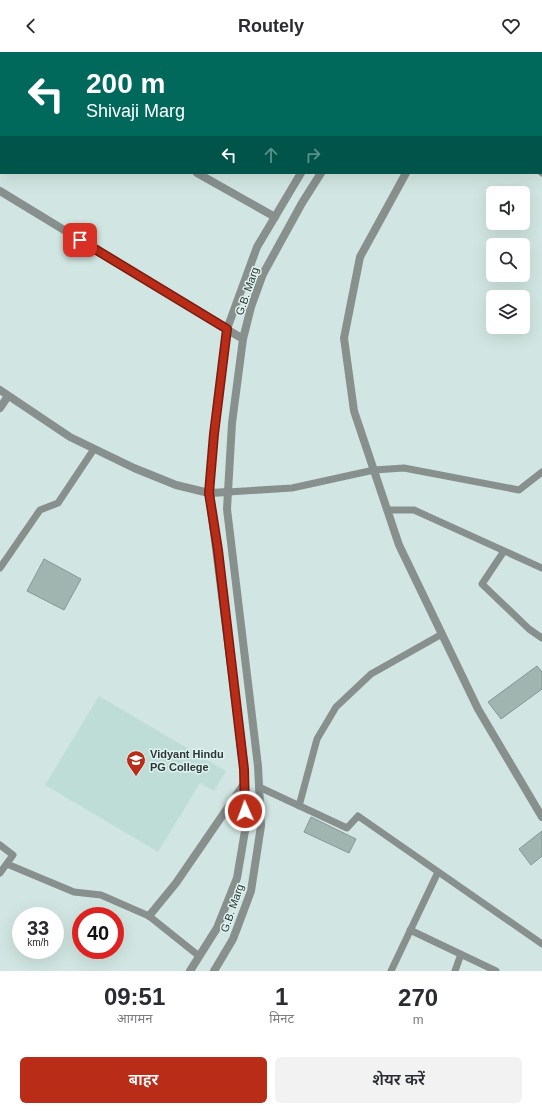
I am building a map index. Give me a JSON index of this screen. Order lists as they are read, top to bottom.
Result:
{
  "streets": {
    "street": ["G.B. Marg"]
  },
  "places": {
    "school or university": ["Vidyant Hindu PG College"]
  },
  "page": {
    "header": "Routely",
    "turn": ["200 m", "Shivaji Marg"],
    "speed": "33 km/h",
    "limit": "40",
    "eta": [
      "09:51",
      "आगमन",
      "1",
      "मिनट",
      "270",
      "m"
    ],
    "buttons": ["बाहर", "शेयर करें"]
  }
}
